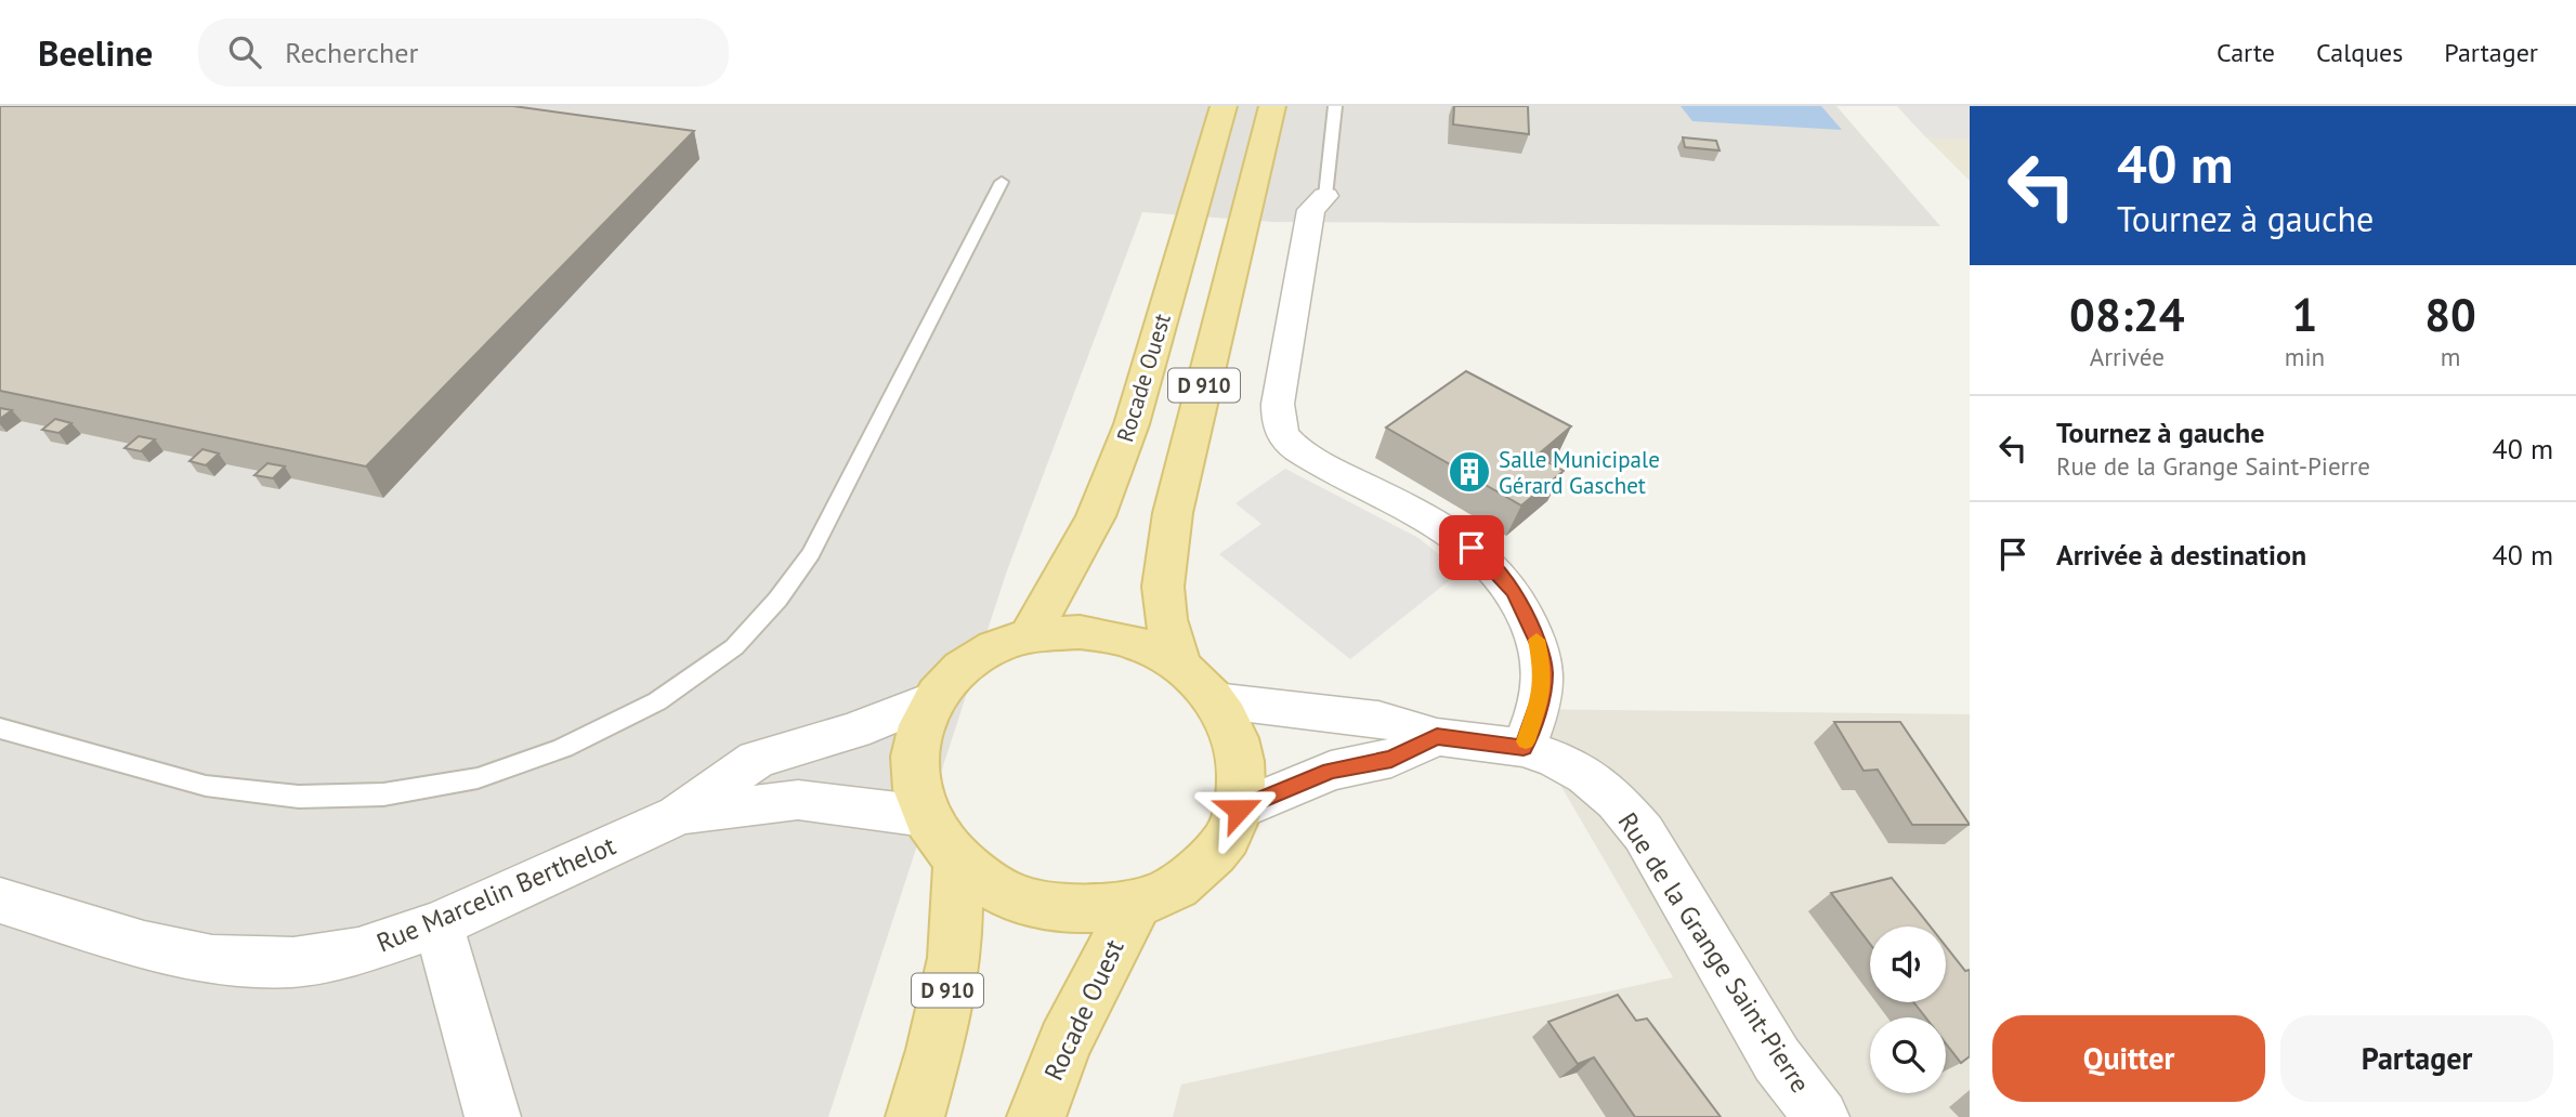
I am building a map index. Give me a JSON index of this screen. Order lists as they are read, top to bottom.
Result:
{
  "streets": {
    "main road": ["Rocade Ouest", "D 910"],
    "street": ["Rue Marcelin Berthelot", "Rue de la Grange Saint-Pierre"]
  },
  "places": {
    "building": ["Salle Municipale Gérard Gaschet"]
  },
  "page": {
    "header": "Beeline",
    "search": "Rechercher",
    "nav": ["Carte", "Calques", "Partager"],
    "turn": ["40 m", "Tournez à gauche"],
    "eta": [
      "08:24",
      "Arrivée",
      "1",
      "min",
      "80",
      "m"
    ],
    "list": [
      {
        "name": "Tournez à gauche",
        "note": "Rue de la Grange Saint-Pierre",
        "value": "40 m"
      },
      {
        "name": "Arrivée à destination",
        "value": "40 m"
      }
    ],
    "buttons": ["Quitter", "Partager"]
  }
}
